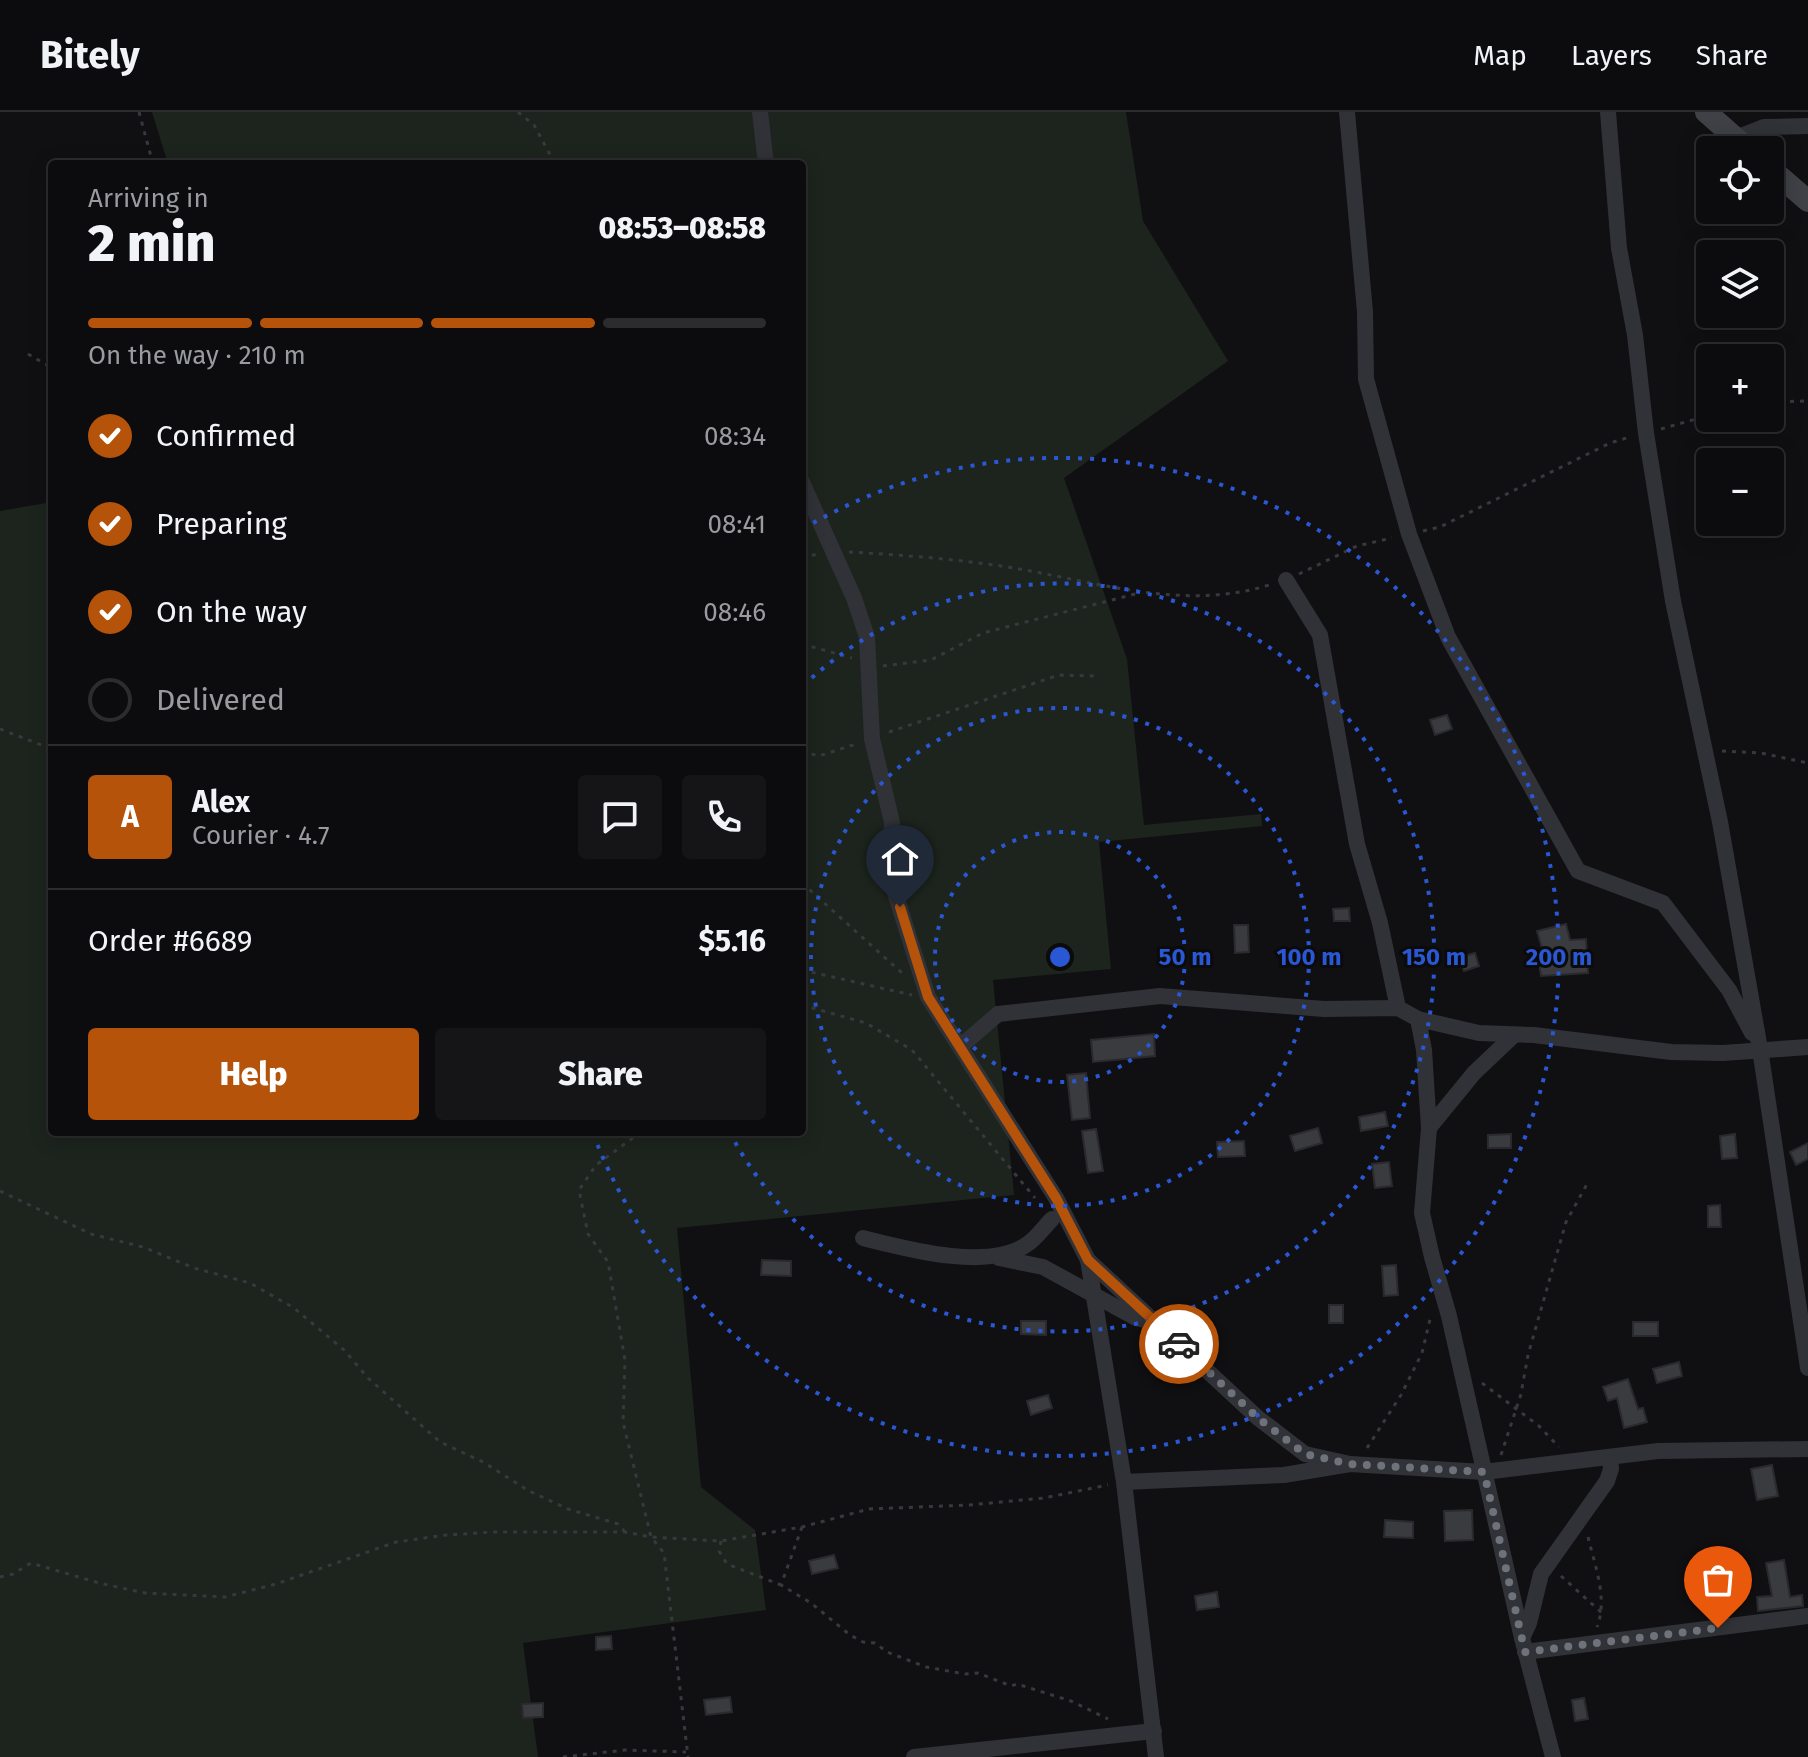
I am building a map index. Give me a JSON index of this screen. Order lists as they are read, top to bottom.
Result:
{
  "page": {
    "header": "Bitely",
    "nav": ["Map", "Layers", "Share"],
    "map_buttons": ["+", "−"],
    "heading": ["2 min", "Arriving in", "08:53–08:58"],
    "panel": [
      "Alex",
      "Courier · 4.7",
      "Order #6689",
      "$5.16"
    ],
    "bar": "On the way · 210 m",
    "list": [
      ["Confirmed", "08:34"],
      ["Preparing", "08:41"],
      ["On the way", "08:46"],
      "Delivered"
    ],
    "round": "A",
    "buttons": ["Help", "Share"]
  },
  "rings": [
    "50 m",
    "100 m",
    "150 m",
    "200 m"
  ]
}
